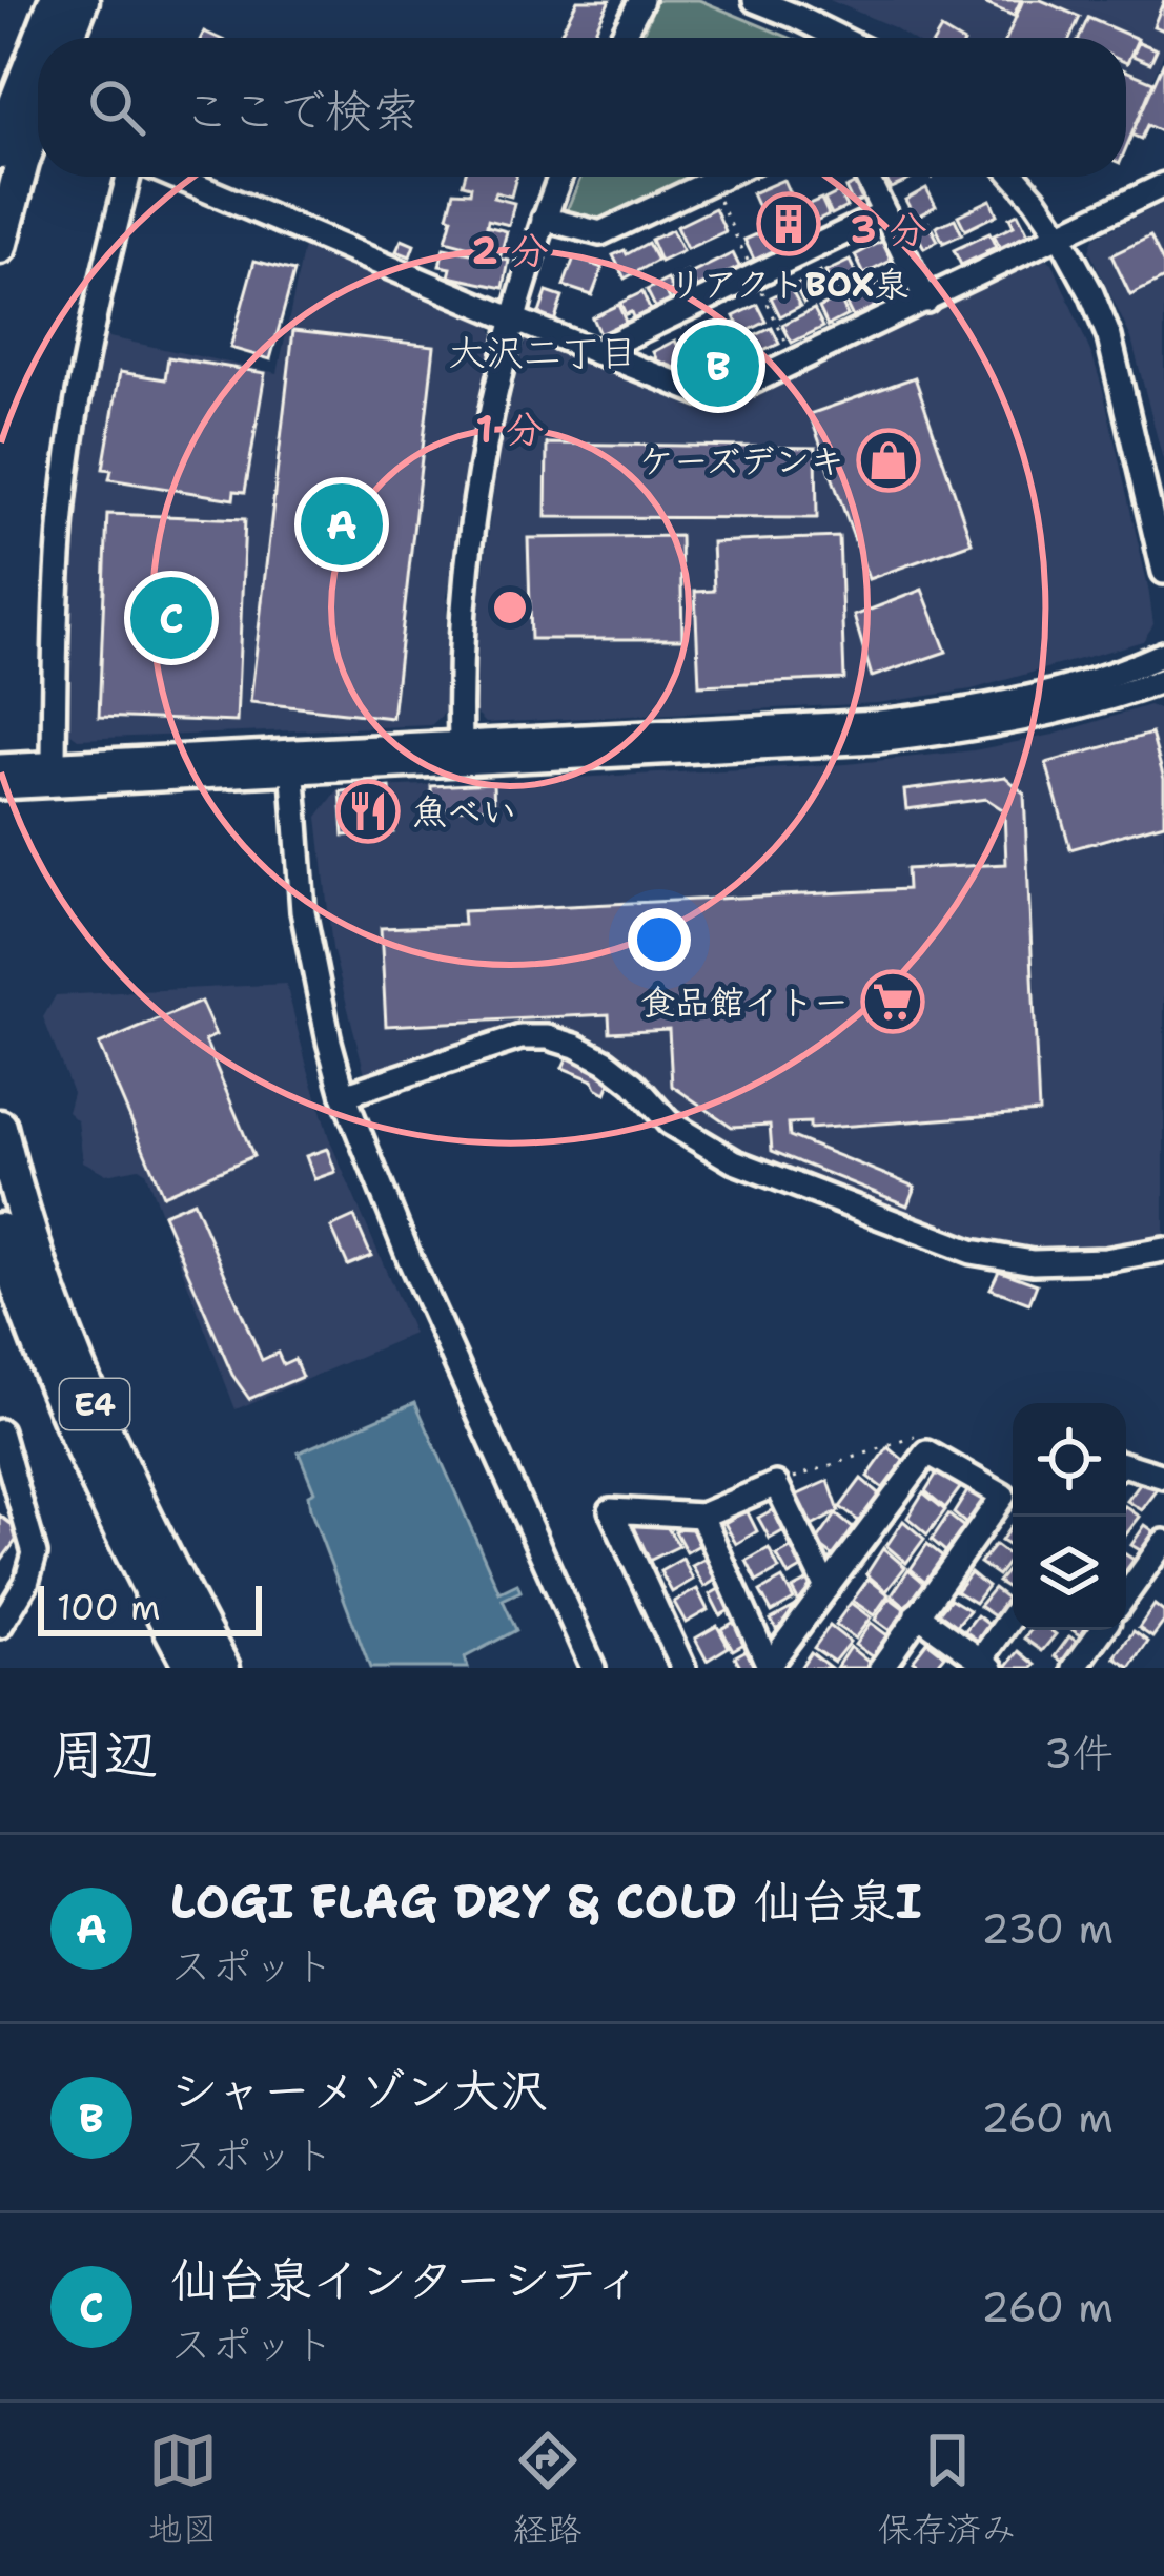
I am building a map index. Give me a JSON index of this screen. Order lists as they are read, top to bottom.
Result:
{
  "streets": {
    "highway": ["E4"]
  },
  "districts": ["大沢二丁目"],
  "places": {
    "building": ["リアクトBOX泉"],
    "shop": ["ケーズデンキ"],
    "restaurant": ["魚べい"],
    "supermarket": ["食品館イトー"]
  },
  "scale_bar": "100 m",
  "page": {
    "search": "ここで検索",
    "pins": ["B", "A", "C"],
    "scale": "100 m",
    "heading": ["周辺", "3件"],
    "list": [
      {
        "mark": "A",
        "name": "LOGI FLAG DRY & COLD 仙台泉I",
        "note": "スポット",
        "value": "230 m"
      },
      {
        "mark": "B",
        "name": "シャーメゾン大沢",
        "note": "スポット",
        "value": "260 m"
      },
      {
        "mark": "C",
        "name": "仙台泉インターシティ",
        "note": "スポット",
        "value": "260 m"
      }
    ],
    "nav": ["地図", "経路", "保存済み"]
  },
  "rings": ["3 分", "2 分", "1 分"]
}
